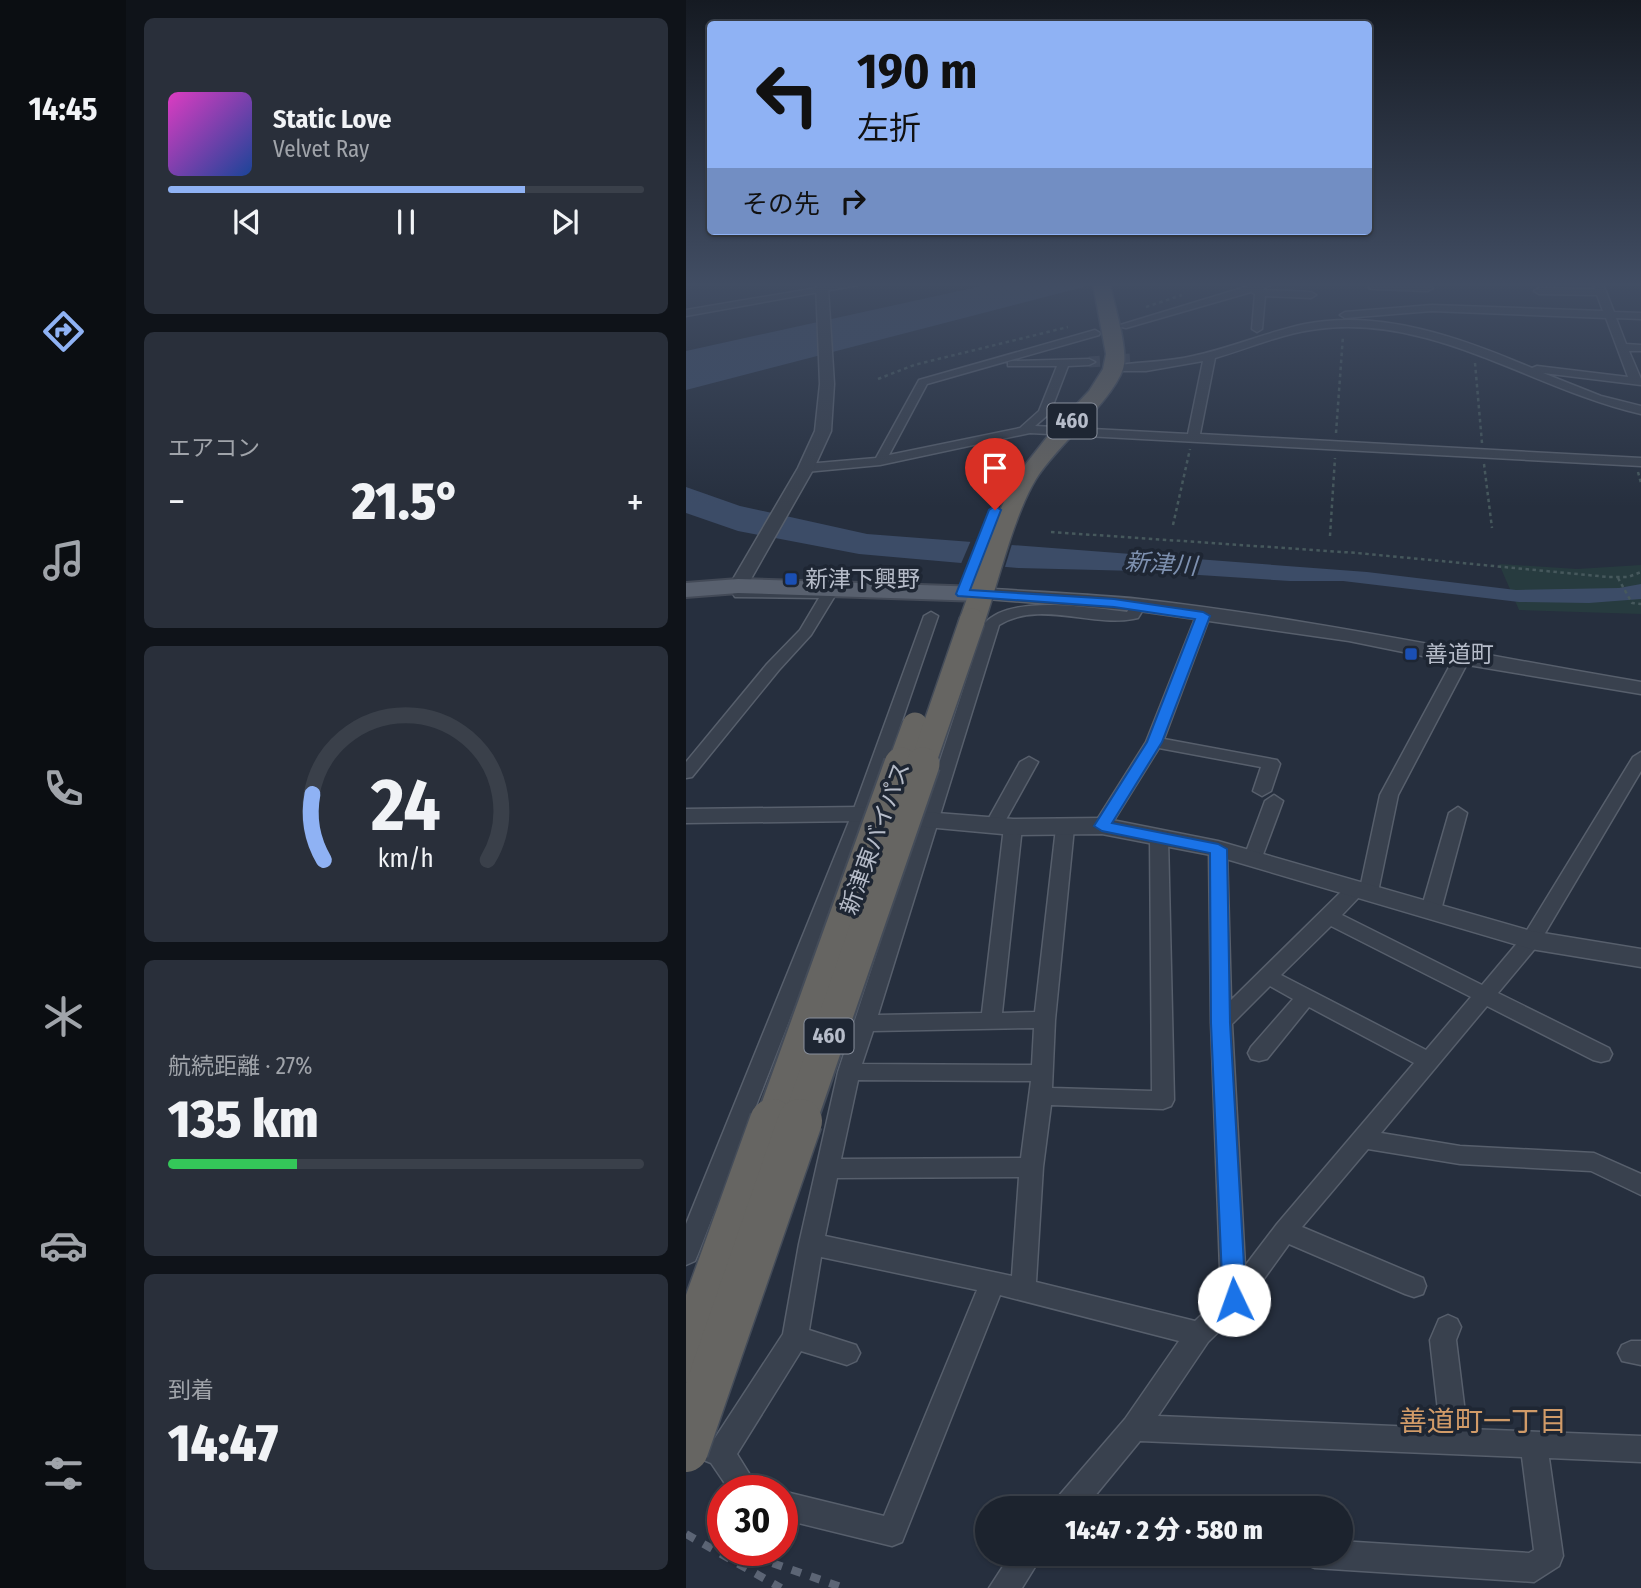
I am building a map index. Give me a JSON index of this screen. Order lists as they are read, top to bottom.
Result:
{
  "streets": {
    "highway": ["460", "新津東バイパス"]
  },
  "crossings": [
    ["460", "新津東バイパス"]
  ],
  "districts": ["善道町一丁目"],
  "water": ["新津川"],
  "places": {
    "transit": ["新津下興野", "善道町"]
  },
  "page": {
    "tabs": "14:45",
    "turn": ["190 m", "左折"],
    "song": ["Static Love", "Velvet Ray"],
    "then": "その先",
    "tile": [
      "エアコン",
      ["航続距離 · 27%", "135 km"],
      ["到着", "14:47"]
    ],
    "heat": ["−", "21.5°", "+"],
    "limit": "30",
    "trip": "14:47 · 2 分 · 580 m",
    "gauge": ["24", "km/h"]
  }
}
